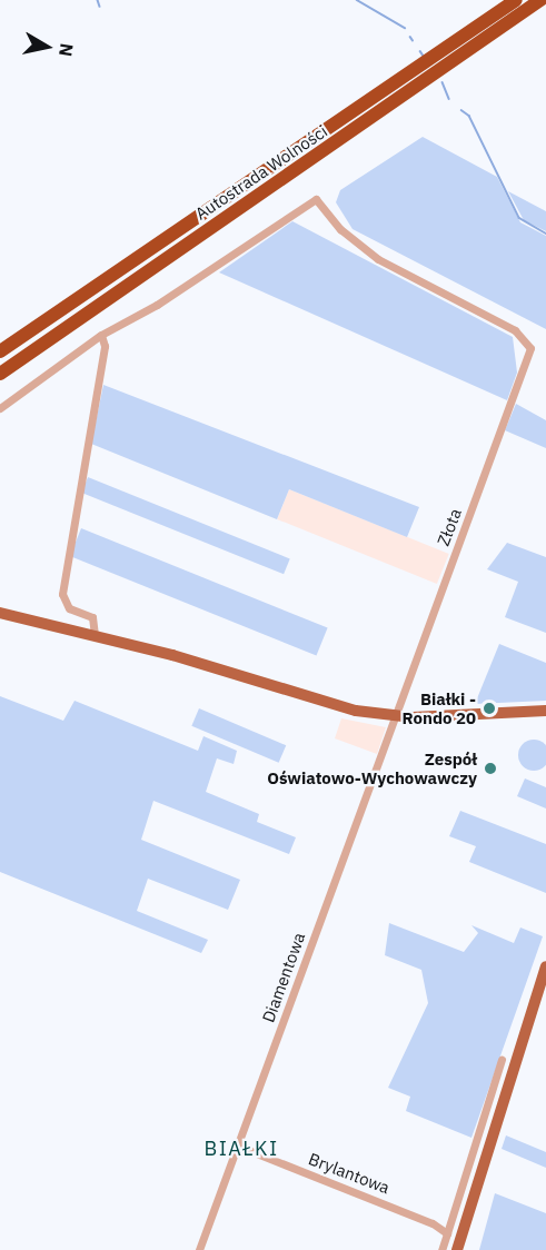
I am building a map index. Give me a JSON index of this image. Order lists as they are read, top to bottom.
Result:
{
  "streets": {
    "highway": ["Autostrada Wolności"],
    "street": ["Złota", "Diamentowa", "Brylantowa"]
  },
  "crossings": [
    ["Złota", "Diamentowa"],
    ["Diamentowa", "Brylantowa"]
  ],
  "districts": ["BIAŁKI"],
  "places": ["Białki - Rondo 20", "Zespół Oświatowo-Wychowawczy"],
  "north": "right"
}
